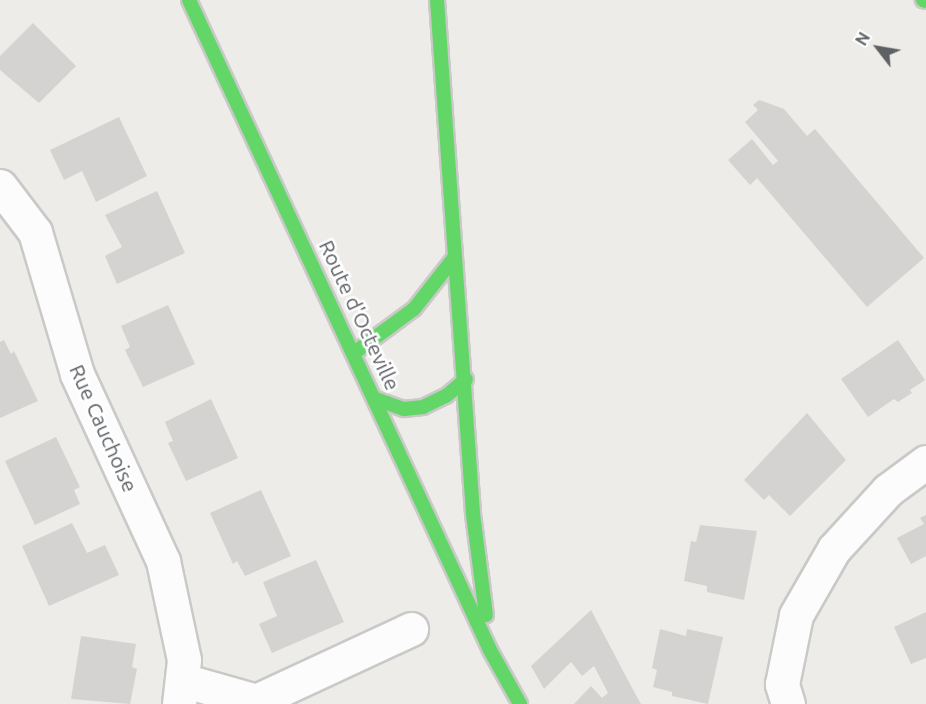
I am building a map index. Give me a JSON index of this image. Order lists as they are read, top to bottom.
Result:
{
  "streets": {
    "main road": ["Route d'Octeville"],
    "street": ["Rue Cauchoise"]
  },
  "north": "top left"
}
